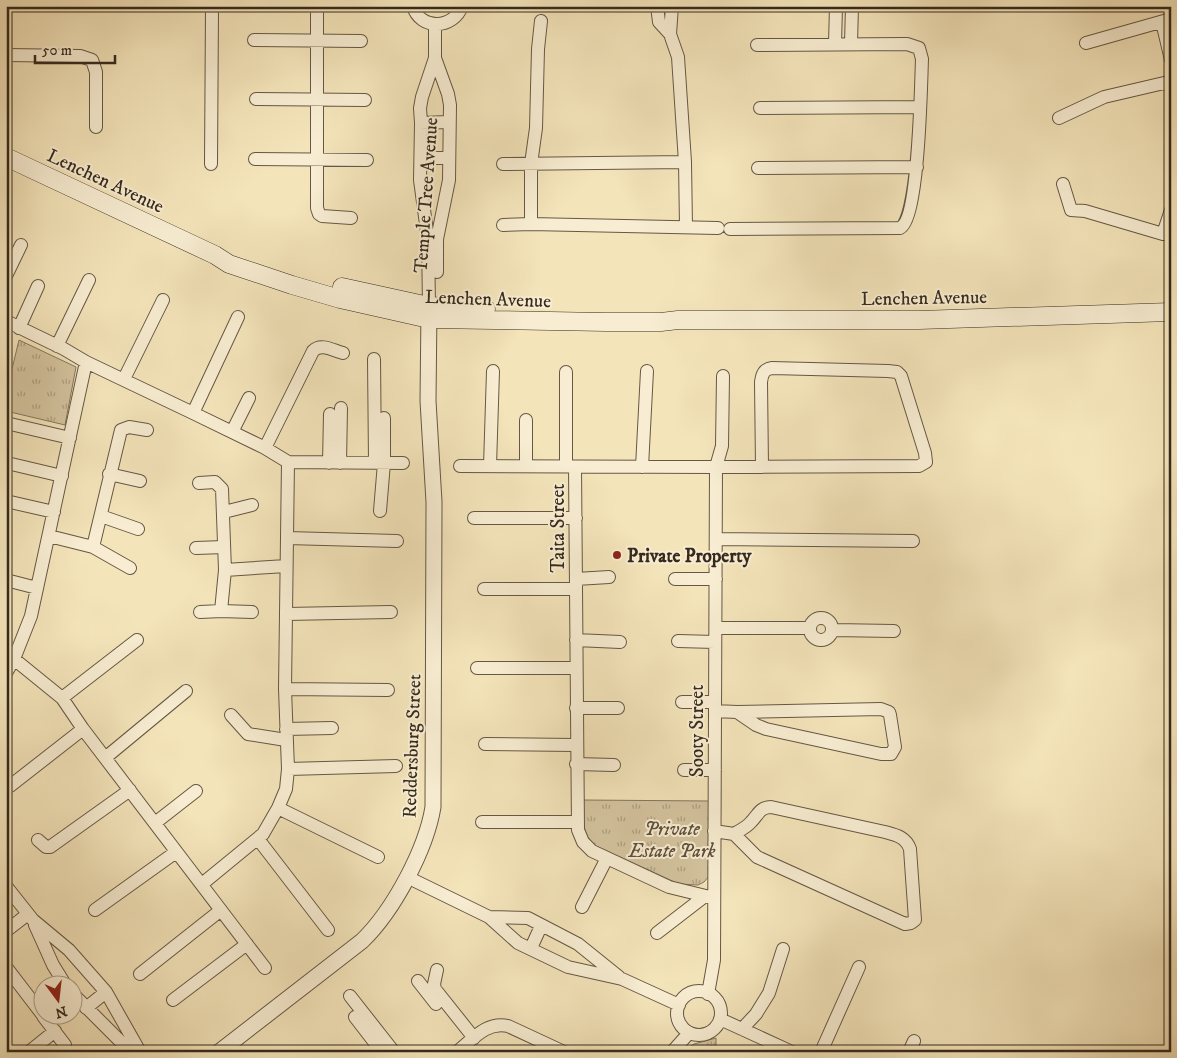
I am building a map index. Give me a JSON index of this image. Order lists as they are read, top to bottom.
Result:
{
  "streets": {
    "main road": ["Lenchen Avenue"],
    "street": [
      "Temple Tree Avenue",
      "Taita Street",
      "Sooty Street",
      "Reddersburg Street"
    ]
  },
  "crossings": [
    ["Lenchen Avenue", "Temple Tree Avenue"],
    ["Lenchen Avenue", "Reddersburg Street"],
    ["Temple Tree Avenue", "Reddersburg Street"],
    ["Taita Street", "Sooty Street"]
  ],
  "parks": ["Private Estate Park"],
  "places": ["Private Property"],
  "scale_bar": "50 m",
  "north": "bottom"
}
